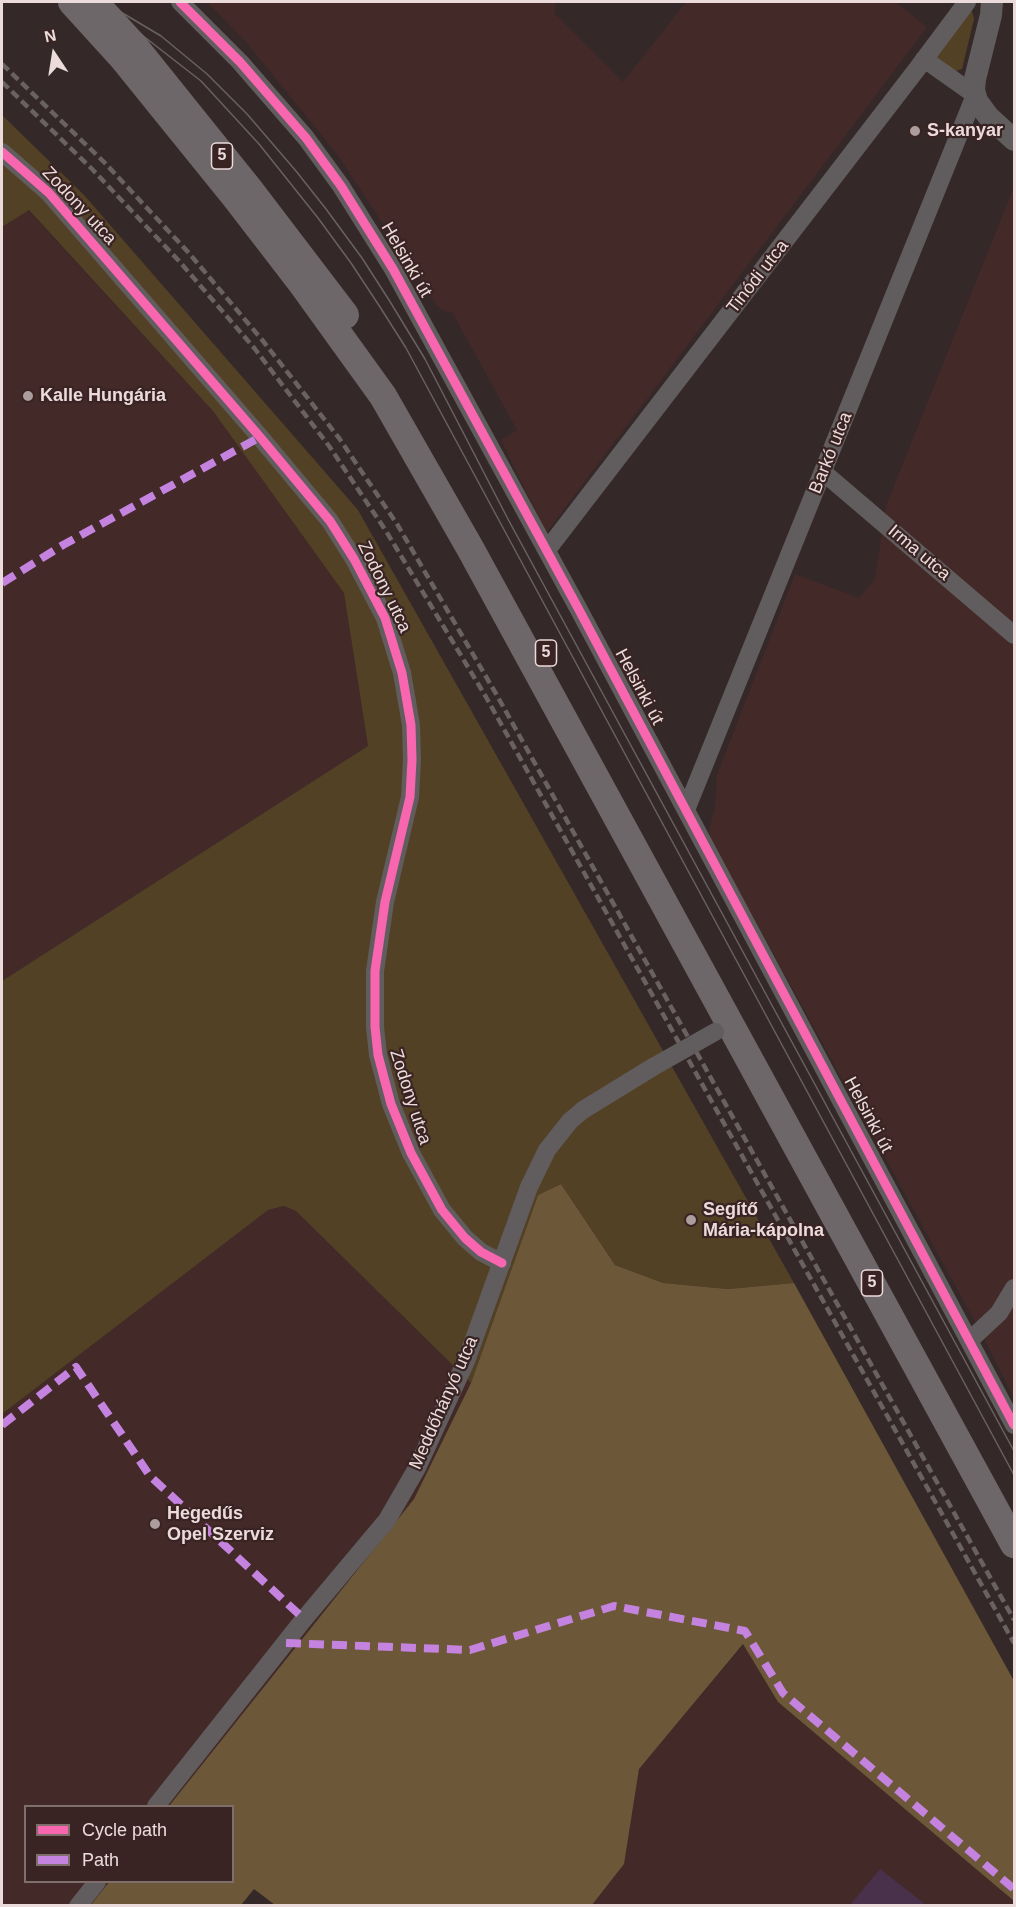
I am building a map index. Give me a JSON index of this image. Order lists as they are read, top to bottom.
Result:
{
  "streets": {
    "main road": ["5"],
    "street": [
      "Zodony utca",
      "Helsinki út",
      "Tinódi utca",
      "Barkó utca",
      "Irma utca",
      "Meddőhányó utca"
    ]
  },
  "crossings": [
    ["5", "Meddőhányó utca"],
    ["Zodony utca", "Meddőhányó utca"],
    ["Helsinki út", "Tinódi utca"],
    ["Helsinki út", "Barkó utca"],
    ["Barkó utca", "Irma utca"]
  ],
  "places": [
    "S-kanyar",
    "Kalle Hungária",
    "Segítő Mária-kápolna",
    "Hegedűs Opel Szerviz"
  ],
  "legend": ["Cycle path", "Path"],
  "north": "top"
}
